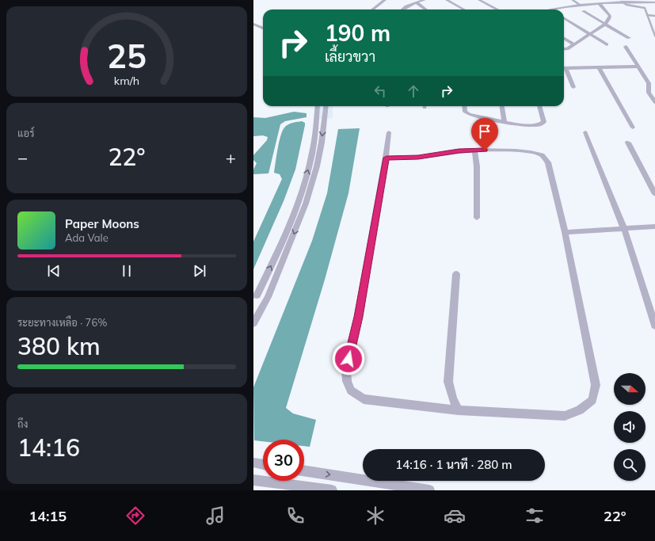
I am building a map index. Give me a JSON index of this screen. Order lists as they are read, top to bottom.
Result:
{
  "north": "right",
  "page": {
    "turn": ["190 m", "เลี้ยวขวา"],
    "tile": [
      "แอร์",
      ["ระยะทางเหลือ · 76%", "380 km"],
      ["ถึง", "14:16"]
    ],
    "heat": ["−", "22°", "+"],
    "song": ["Paper Moons", "Ada Vale"],
    "limit": "30",
    "trip": "14:16 · 1 นาที · 280 m",
    "tabs": ["14:15", "22°"],
    "gauge": ["25", "km/h"]
  }
}
